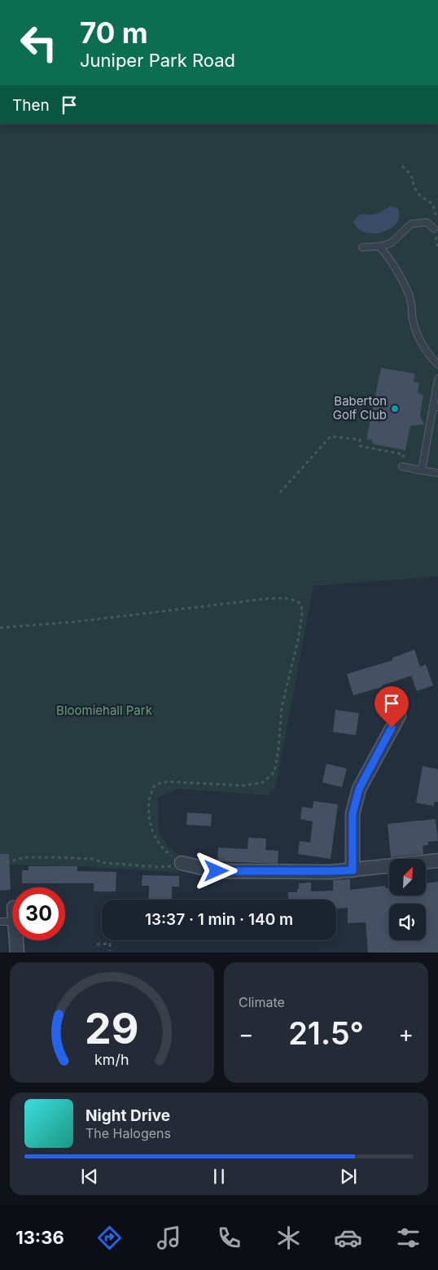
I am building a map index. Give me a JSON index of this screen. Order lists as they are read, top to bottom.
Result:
{
  "parks": ["Bloomiehall Park"],
  "places": ["Baberton Golf Club"],
  "north": "top right",
  "page": {
    "turn": ["70 m", "Juniper Park Road"],
    "then": "Then",
    "limit": "30",
    "trip": "13:37 · 1 min · 140 m",
    "tile": "Climate",
    "heat": ["−", "21.5°", "+"],
    "song": ["Night Drive", "The Halogens"],
    "tabs": "13:36",
    "gauge": ["29", "km/h"]
  }
}
